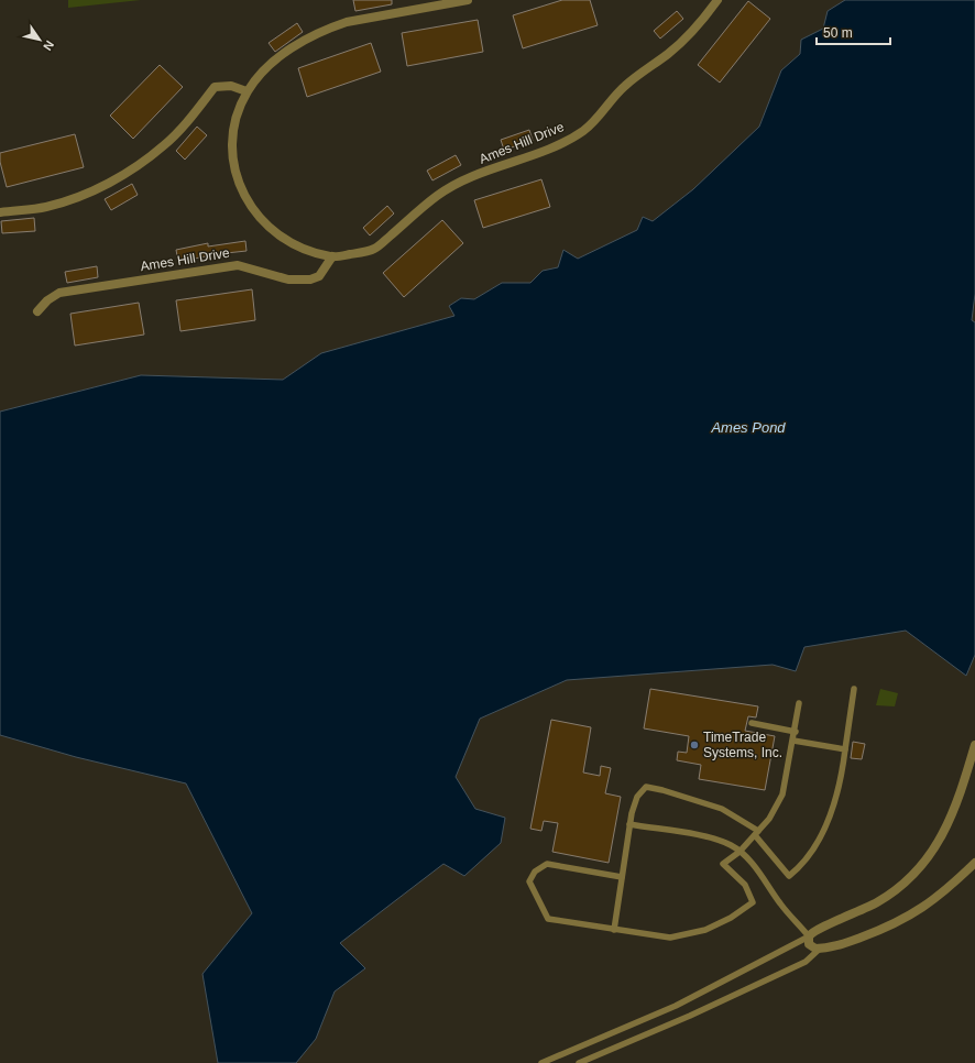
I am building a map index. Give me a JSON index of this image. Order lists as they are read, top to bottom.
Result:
{
  "streets": {
    "street": ["Ames Hill Drive"]
  },
  "water": ["Ames Pond"],
  "places": ["TimeTrade Systems, Inc."],
  "scale_bar": "50 m",
  "north": "bottom right"
}
